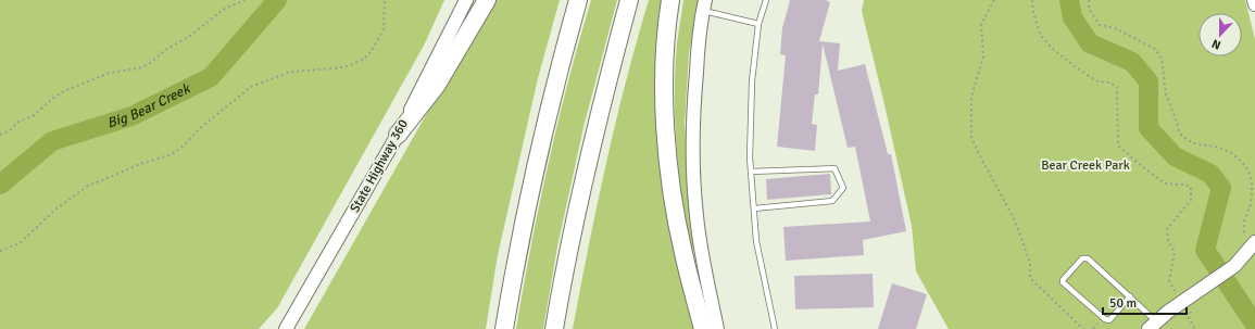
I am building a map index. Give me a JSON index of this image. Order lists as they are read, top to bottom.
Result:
{
  "streets": {
    "main road": ["State Highway 360"]
  },
  "water": ["Big Bear Creek"],
  "parks": ["Bear Creek Park"],
  "scale_bar": "50 m",
  "north": "bottom"
}
